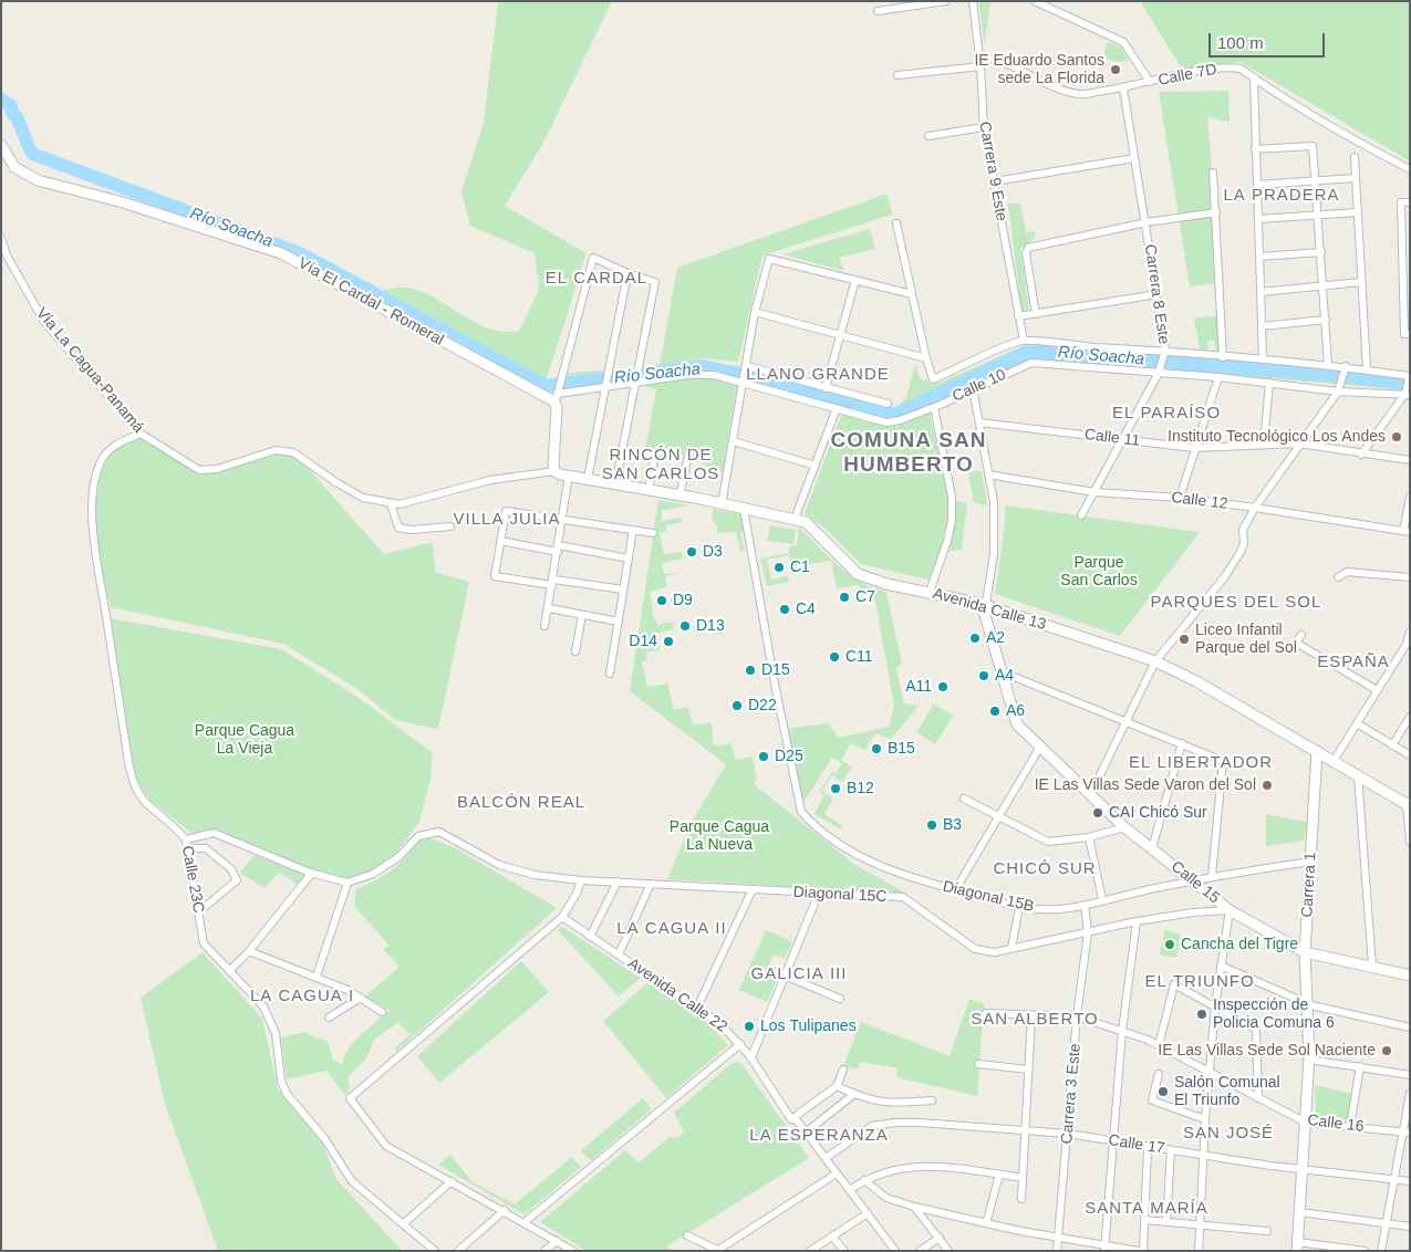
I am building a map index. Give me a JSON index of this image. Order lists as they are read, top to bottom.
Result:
{
  "streets": {
    "main road": [
      "Vía El Cardal - Romeral",
      "Avenida Calle 13",
      "Calle 15",
      "Carrera 1"
    ],
    "street": [
      "Calle 7D",
      "Carrera 9 Este",
      "Carrera 8 Este",
      "Vía La Cagua-Panamá",
      "Calle 10",
      "Calle 11",
      "Calle 12",
      "Calle 23C",
      "Diagonal 15C",
      "Diagonal 15B",
      "Avenida Calle 22",
      "Carrera 3 Este",
      "Calle 16",
      "Calle 17"
    ]
  },
  "crossings": [
    ["Calle 7D", "Carrera 9 Este"],
    ["Calle 7D", "Carrera 8 Este"],
    ["Carrera 9 Este", "Calle 10"],
    ["Carrera 8 Este", "Calle 10"],
    ["Carrera 8 Este", "Calle 11"],
    ["Carrera 8 Este", "Calle 12"],
    ["Vía El Cardal - Romeral", "Calle 10"],
    ["Vía La Cagua-Panamá", "Avenida Calle 13"],
    ["Vía La Cagua-Panamá", "Calle 23C"],
    ["Avenida Calle 13", "Carrera 1"],
    ["Avenida Calle 13", "Diagonal 15B"],
    ["Calle 15", "Carrera 1"],
    ["Calle 15", "Diagonal 15C"],
    ["Calle 15", "Diagonal 15B"],
    ["Carrera 1", "Diagonal 15B"],
    ["Carrera 1", "Calle 16"],
    ["Carrera 1", "Calle 17"],
    ["Diagonal 15C", "Carrera 3 Este"],
    ["Diagonal 15B", "Carrera 3 Este"],
    ["Avenida Calle 22", "Calle 17"],
    ["Carrera 3 Este", "Calle 16"],
    ["Carrera 3 Este", "Calle 17"]
  ],
  "districts": [
    "LA PRADERA",
    "EL CARDAL",
    "LLANO GRANDE",
    "EL PARAÍSO",
    "COMUNA SAN HUMBERTO",
    "RINCÓN DE SAN CARLOS",
    "VILLA JULIA",
    "PARQUES DEL SOL",
    "ESPAÑA",
    "EL LIBERTADOR",
    "BALCÓN REAL",
    "CHICÓ SUR",
    "LA CAGUA II",
    "GALICIA III",
    "EL TRIUNFO",
    "LA CAGUA I",
    "SAN ALBERTO",
    "SAN JOSÉ",
    "LA ESPERANZA",
    "SANTA MARÍA"
  ],
  "water": ["Río Soacha"],
  "parks": ["Parque San Carlos", "Parque Cagua La Vieja", "Parque Cagua La Nueva"],
  "places": [
    "IE Eduardo Santos sede La Florida",
    "Instituto Tecnológico Los Andes",
    "D3",
    "C1",
    "C7",
    "D9",
    "C4",
    "D13",
    "A2",
    "Liceo Infantil Parque del Sol",
    "D14",
    "C11",
    "D15",
    "A4",
    "A11",
    "D22",
    "A6",
    "B15",
    "D25",
    "IE Las Villas Sede Varon del Sol",
    "B12",
    "CAI Chicó Sur",
    "B3",
    "Cancha del Tigre",
    "Inspección de Policia Comuna 6",
    "Los Tulipanes",
    "IE Las Villas Sede Sol Naciente",
    "Salón Comunal El Triunfo"
  ],
  "scale_bar": "100 m"
}
